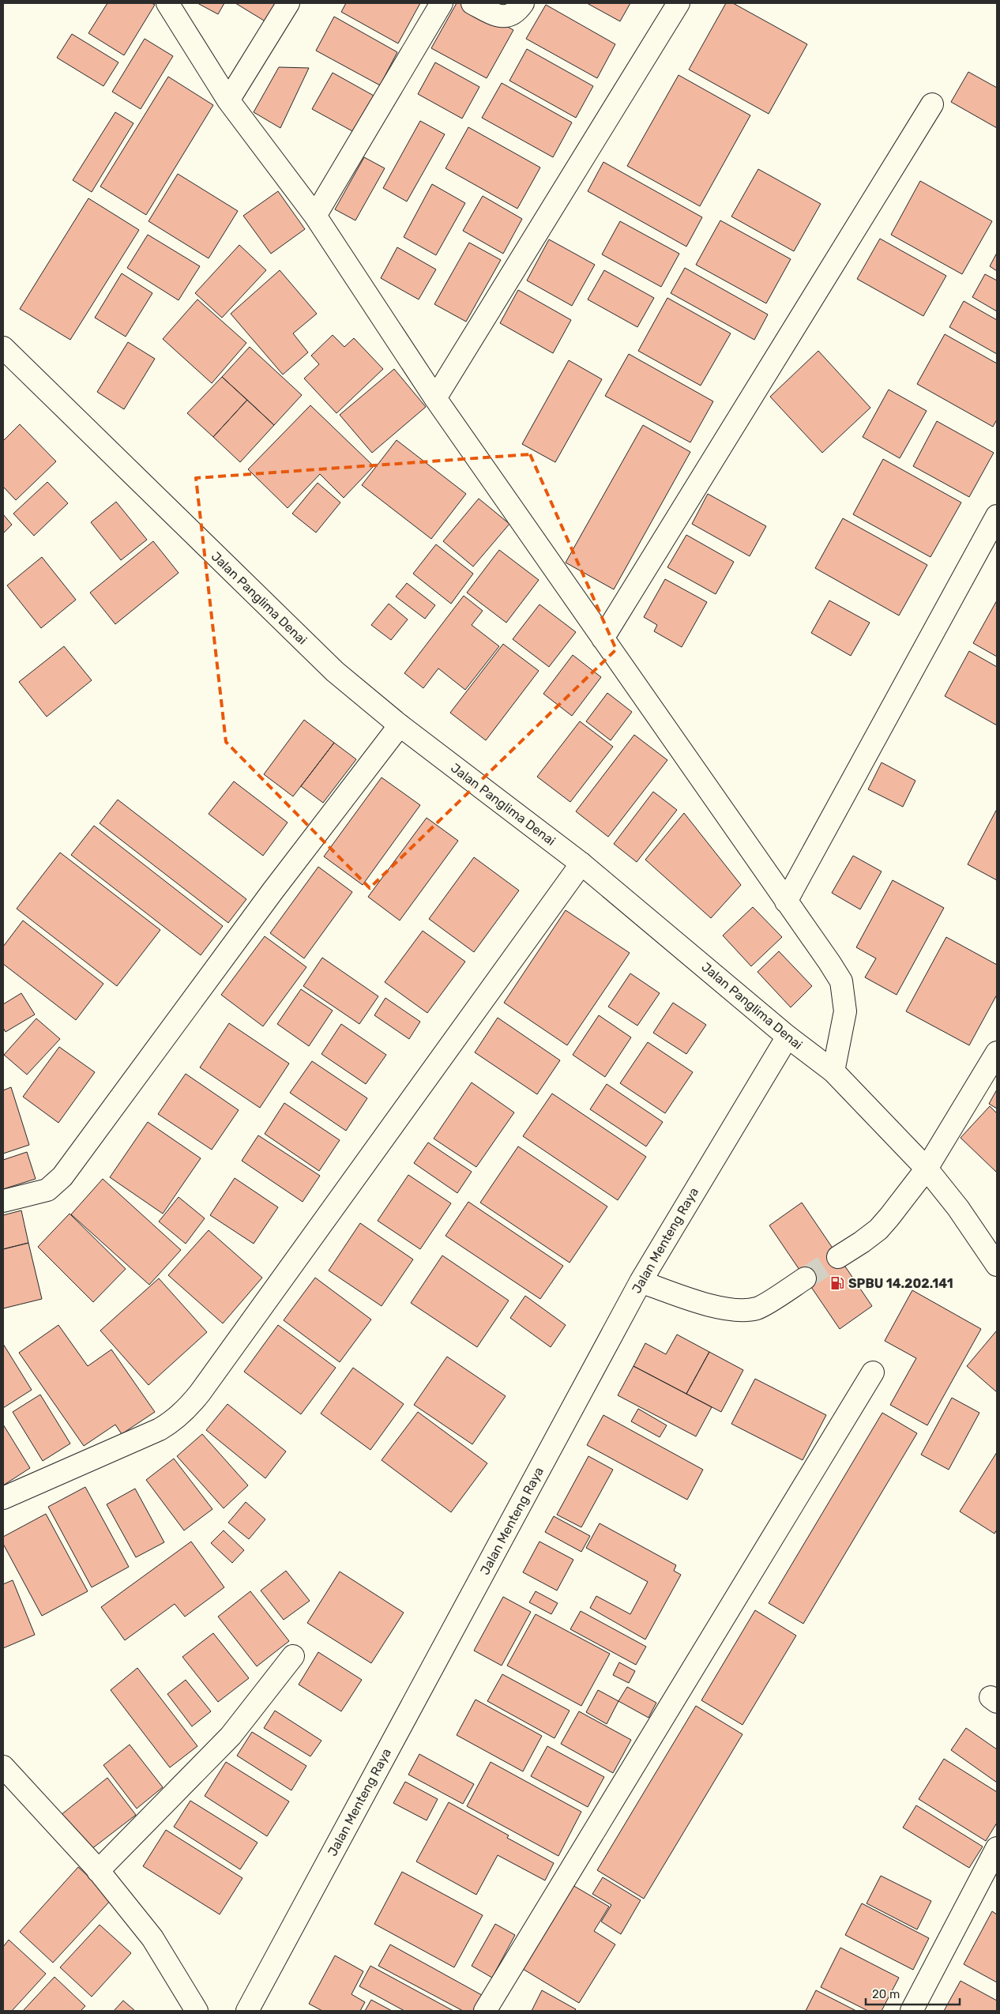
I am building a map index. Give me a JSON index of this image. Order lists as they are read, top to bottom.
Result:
{
  "streets": {
    "street": ["Jalan Panglima Denai", "Jalan Menteng Raya"]
  },
  "crossings": [
    ["Jalan Panglima Denai", "Jalan Menteng Raya"]
  ],
  "places": {
    "fuel station": ["SPBU 14.202.141"]
  },
  "scale_bar": "20 m"
}
